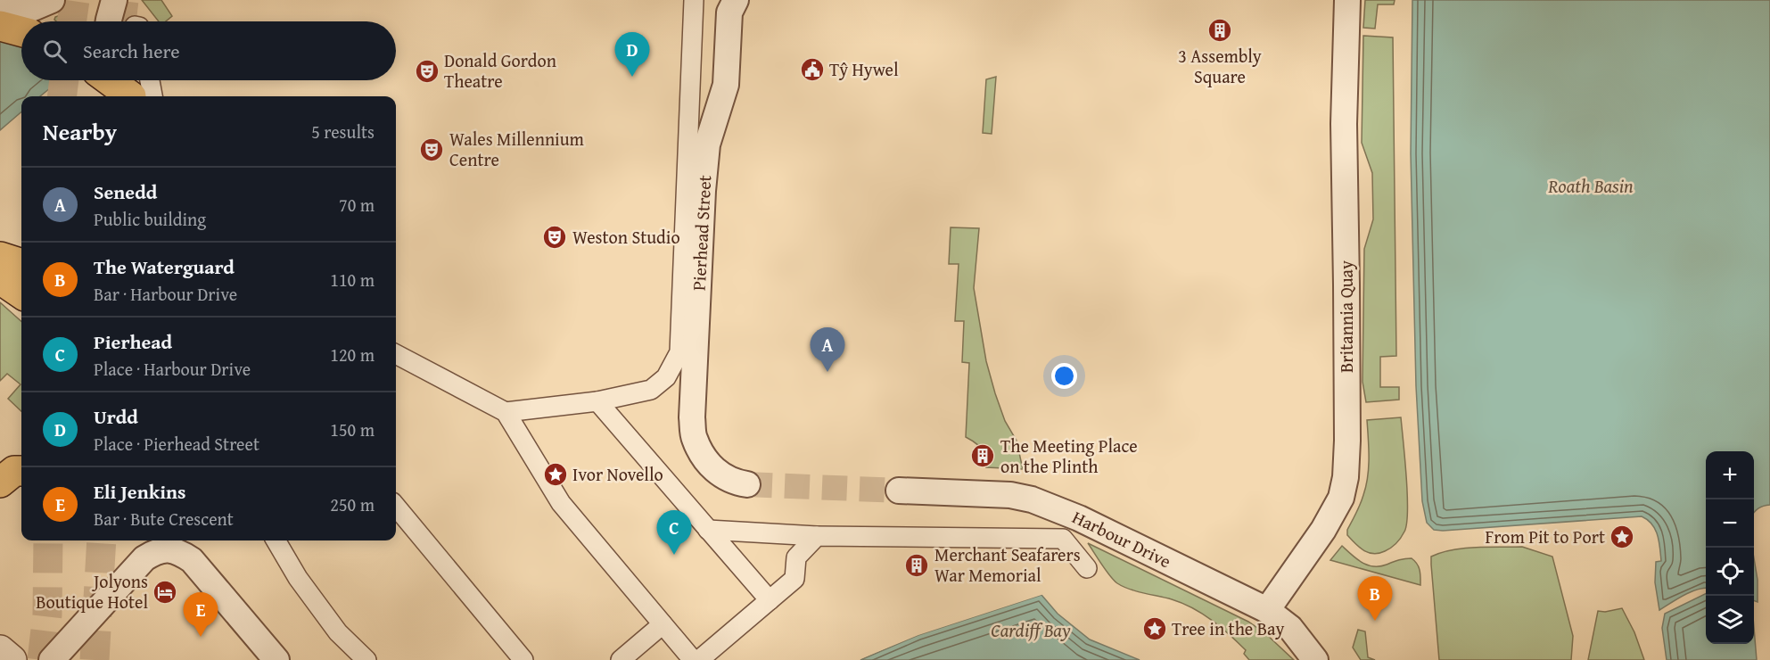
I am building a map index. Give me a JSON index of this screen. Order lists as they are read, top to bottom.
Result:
{
  "streets": {
    "street": ["Pierhead Street", "Britannia Quay", "Harbour Drive"]
  },
  "crossings": [
    ["Britannia Quay", "Harbour Drive"]
  ],
  "water": ["Roath Basin", "Cardiff Bay"],
  "places": {
    "building": ["3 Assembly Square", "The Meeting Place on the Plinth", "Merchant Seafarers War Memorial"],
    "public building": ["Tŷ Hywel"],
    "theatre": ["Donald Gordon Theatre", "Wales Millennium Centre", "Weston Studio"],
    "place": ["Ivor Novello", "From Pit to Port", "Tree in the Bay"],
    "hotel": ["Jolyons Boutique Hotel"]
  },
  "page": {
    "search": "Search here",
    "pins": [
      "D",
      "A",
      "C",
      "B",
      "E"
    ],
    "heading": ["Nearby", "5 results"],
    "list": [
      {
        "mark": "A",
        "name": "Senedd",
        "note": "Public building",
        "value": "70 m"
      },
      {
        "mark": "B",
        "name": "The Waterguard",
        "note": "Bar · Harbour Drive",
        "value": "110 m"
      },
      {
        "mark": "C",
        "name": "Pierhead",
        "note": "Place · Harbour Drive",
        "value": "120 m"
      },
      {
        "mark": "D",
        "name": "Urdd",
        "note": "Place · Pierhead Street",
        "value": "150 m"
      },
      {
        "mark": "E",
        "name": "Eli Jenkins",
        "note": "Bar · Bute Crescent",
        "value": "250 m"
      }
    ],
    "map_buttons": ["+", "−"]
  }
}
